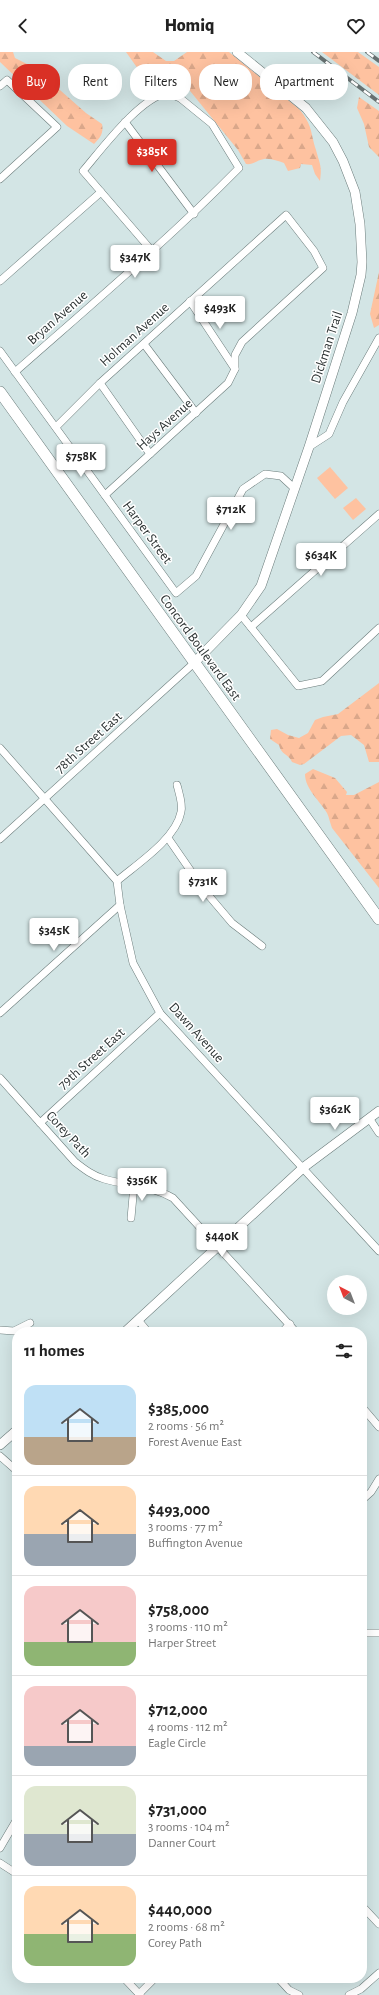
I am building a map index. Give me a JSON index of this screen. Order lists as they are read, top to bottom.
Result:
{
  "streets": {
    "main road": ["Concord Boulevard East"],
    "street": [
      "Bryan Avenue",
      "Holman Avenue",
      "Dickman Trail",
      "Hays Avenue",
      "Harper Street",
      "78th Street East",
      "Dawn Avenue",
      "79th Street East",
      "Corey Path"
    ]
  },
  "crossings": [
    ["Bryan Avenue", "Harper Street"],
    ["Holman Avenue", "Hays Avenue"],
    ["Holman Avenue", "Harper Street"],
    ["Dickman Trail", "Harper Street"],
    ["Dickman Trail", "Concord Boulevard East"],
    ["Dickman Trail", "78th Street East"],
    ["Hays Avenue", "Harper Street"],
    ["Concord Boulevard East", "78th Street East"],
    ["Dawn Avenue", "79th Street East"],
    ["79th Street East", "Corey Path"]
  ],
  "north": "top left",
  "page": {
    "header": "Homiq",
    "chip": [
      "Buy",
      "Rent",
      "Filters",
      "New",
      "Apartment"
    ],
    "price": [
      "$385K",
      "$347K",
      "$493K",
      "$758K",
      "$712K",
      "$634K",
      "$731K",
      "$345K",
      "$362K",
      "$356K",
      "$440K"
    ],
    "heading": "11 homes",
    "list": [
      {
        "name": "$385,000",
        "note": "2 rooms · 56 m² · Forest Avenue East"
      },
      {
        "name": "$493,000",
        "note": "3 rooms · 77 m² · Buffington Avenue"
      },
      {
        "name": "$758,000",
        "note": "3 rooms · 110 m² · Harper Street"
      },
      {
        "name": "$712,000",
        "note": "4 rooms · 112 m² · Eagle Circle"
      },
      {
        "name": "$731,000",
        "note": "3 rooms · 104 m² · Danner Court"
      },
      {
        "name": "$440,000",
        "note": "2 rooms · 68 m² · Corey Path"
      }
    ]
  }
}
